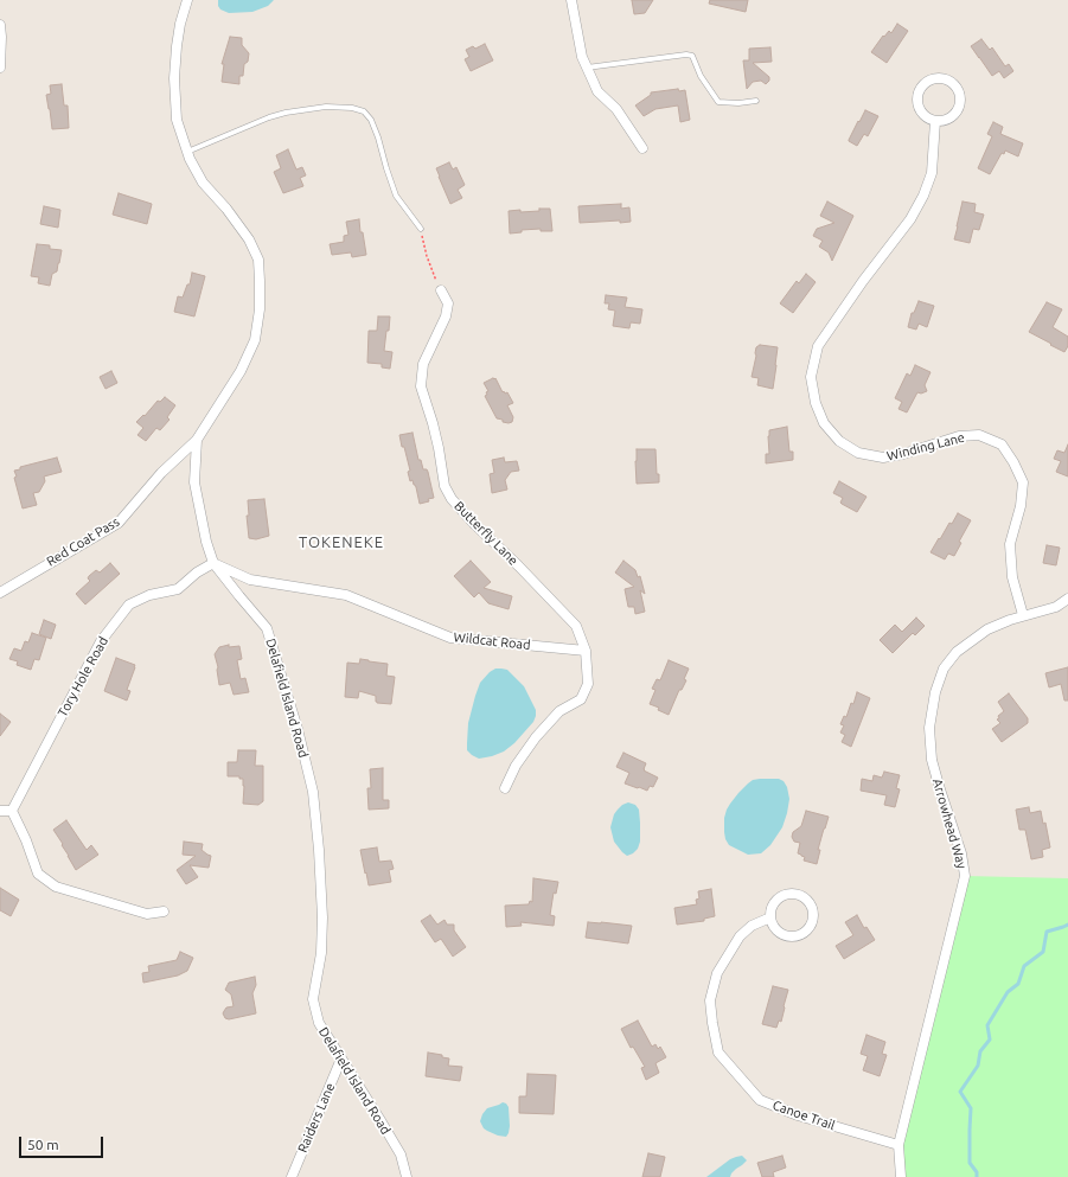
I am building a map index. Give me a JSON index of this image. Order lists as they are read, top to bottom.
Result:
{
  "streets": {
    "street": [
      "Winding Lane",
      "Butterfly Lane",
      "Red Coat Pass",
      "Wildcat Road",
      "Tory Hole Road",
      "Delafield Island Road",
      "Arrowhead Way",
      "Canoe Trail",
      "Raiders Lane"
    ]
  },
  "crossings": [
    ["Winding Lane", "Arrowhead Way"],
    ["Butterfly Lane", "Wildcat Road"],
    ["Red Coat Pass", "Delafield Island Road"],
    ["Wildcat Road", "Tory Hole Road"],
    ["Wildcat Road", "Delafield Island Road"],
    ["Tory Hole Road", "Delafield Island Road"],
    ["Delafield Island Road", "Raiders Lane"],
    ["Arrowhead Way", "Canoe Trail"]
  ],
  "districts": ["TOKENEKE"],
  "scale_bar": "50 m"
}
